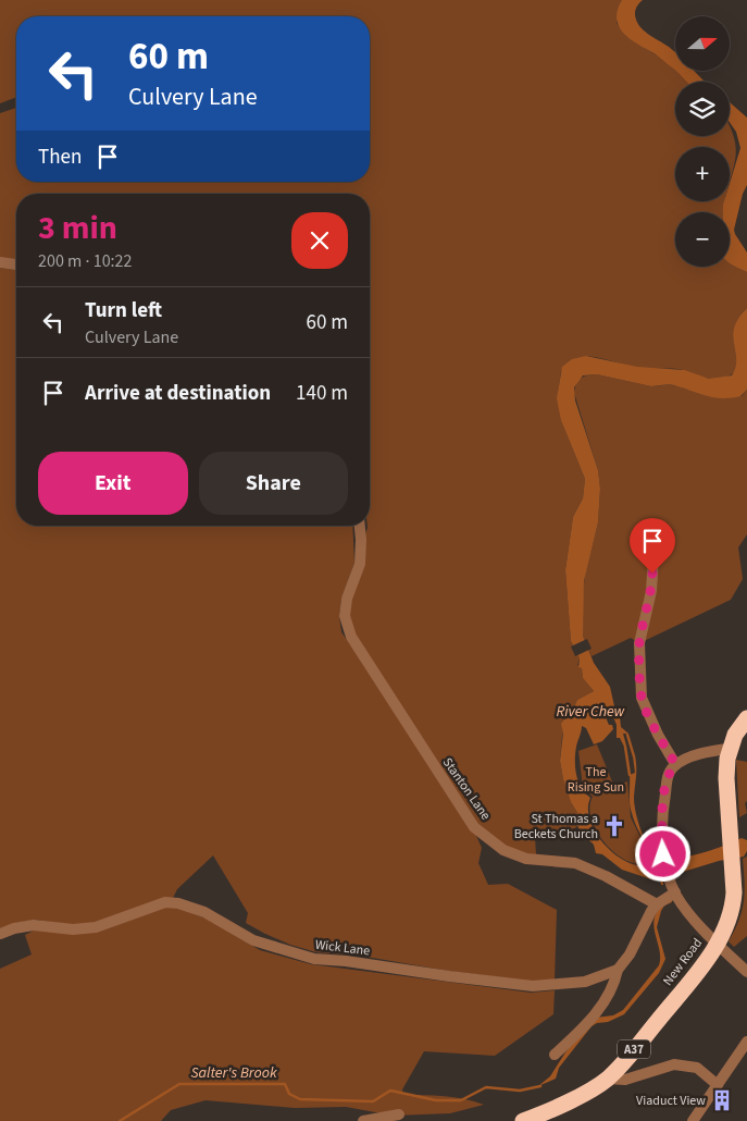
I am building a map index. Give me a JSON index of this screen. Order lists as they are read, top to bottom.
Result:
{
  "streets": {
    "highway": ["New Road", "A37"],
    "street": ["Stanton Lane", "Wick Lane"]
  },
  "crossings": [
    ["New Road", "A37"]
  ],
  "water": ["River Chew", "Salter's Brook"],
  "parks": ["The Rising Sun"],
  "places": {
    "church": ["St Thomas a Beckets Church"],
    "building": ["Viaduct View"]
  },
  "north": "right",
  "page": {
    "map_buttons": ["+", "−"],
    "turn": ["60 m", "Culvery Lane"],
    "then": "Then",
    "heading": ["3 min", "200 m · 10:22"],
    "list": [
      {
        "name": "Turn left",
        "note": "Culvery Lane",
        "value": "60 m"
      },
      {
        "name": "Arrive at destination",
        "value": "140 m"
      }
    ],
    "buttons": ["Exit", "Share"]
  }
}
